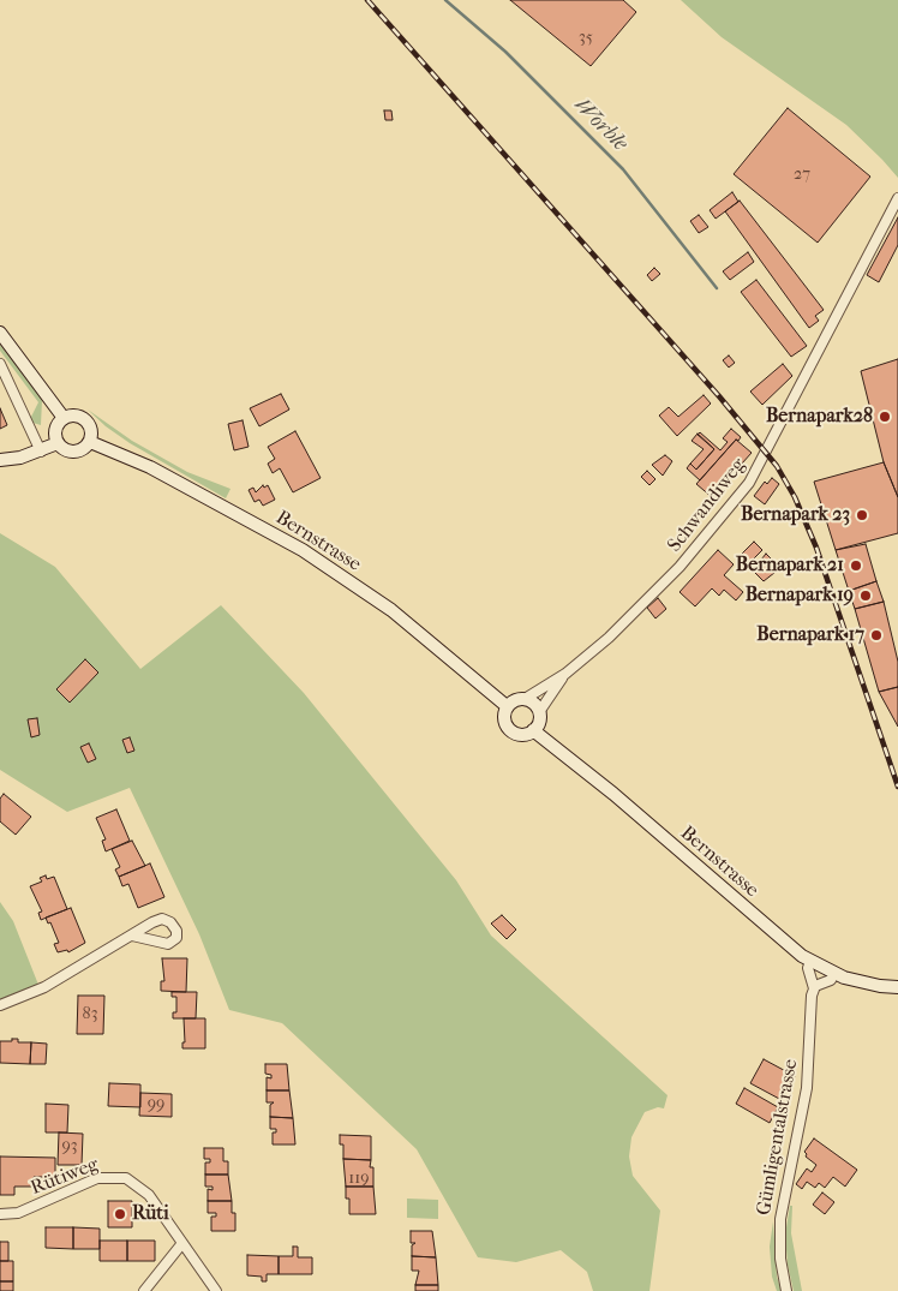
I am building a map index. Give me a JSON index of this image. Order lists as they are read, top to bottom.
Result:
{
  "streets": {
    "main road": ["Bernstrasse"],
    "street": ["Schwandiweg", "Gümligentalstrasse", "Rütiweg"]
  },
  "crossings": [
    ["Schwandiweg", "Bernstrasse"],
    ["Bernstrasse", "Gümligentalstrasse"]
  ],
  "water": ["Worble"],
  "places": [
    "Bernapark28",
    "Bernapark 23",
    "Bernapark 21",
    "Bernapark 19",
    "Bernapark 17",
    "Rüti"
  ],
  "house_numbers": [
    "35",
    "27",
    "83",
    "99",
    "93",
    "119"
  ]
}
